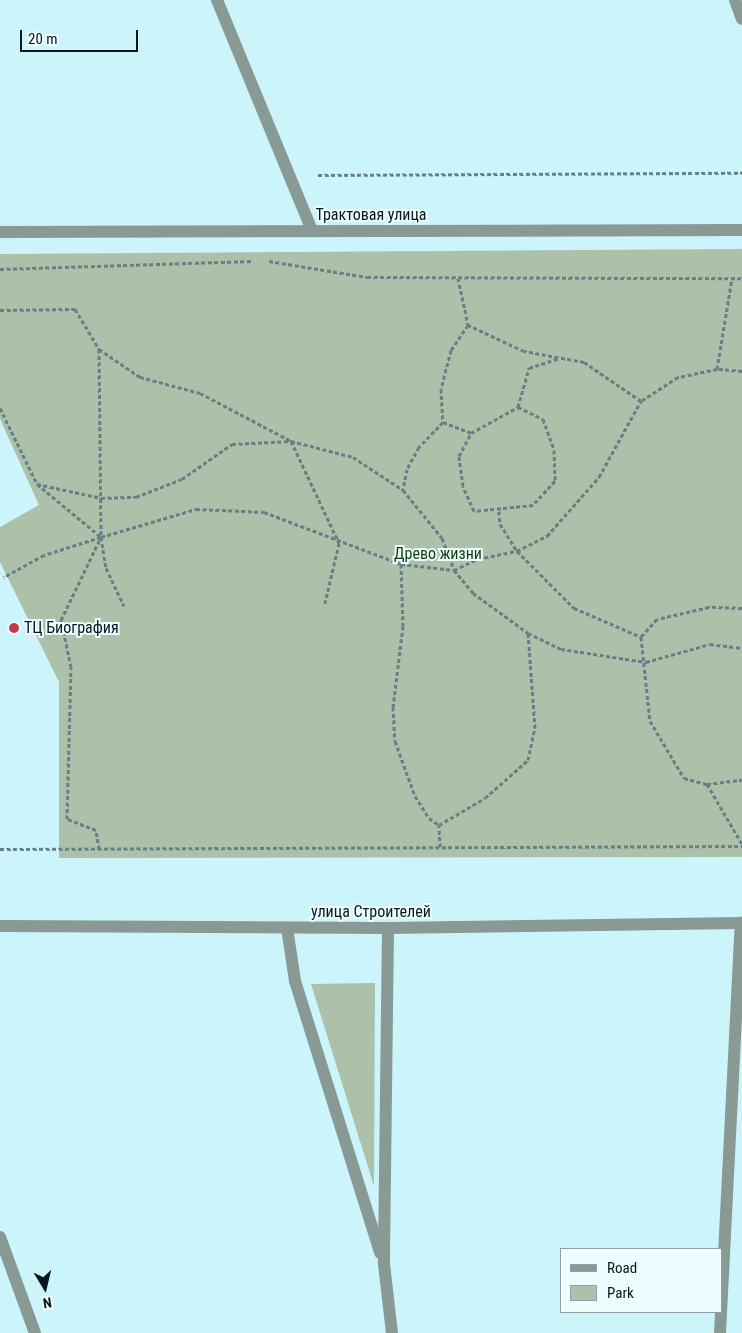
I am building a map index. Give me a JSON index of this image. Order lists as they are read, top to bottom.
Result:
{
  "streets": {
    "street": ["Трактовая улица", "улица Строителей"]
  },
  "parks": ["Древо жизни"],
  "places": ["ТЦ Биография"],
  "legend": ["Road", "Park"],
  "scale_bar": "20 m",
  "north": "bottom"
}
